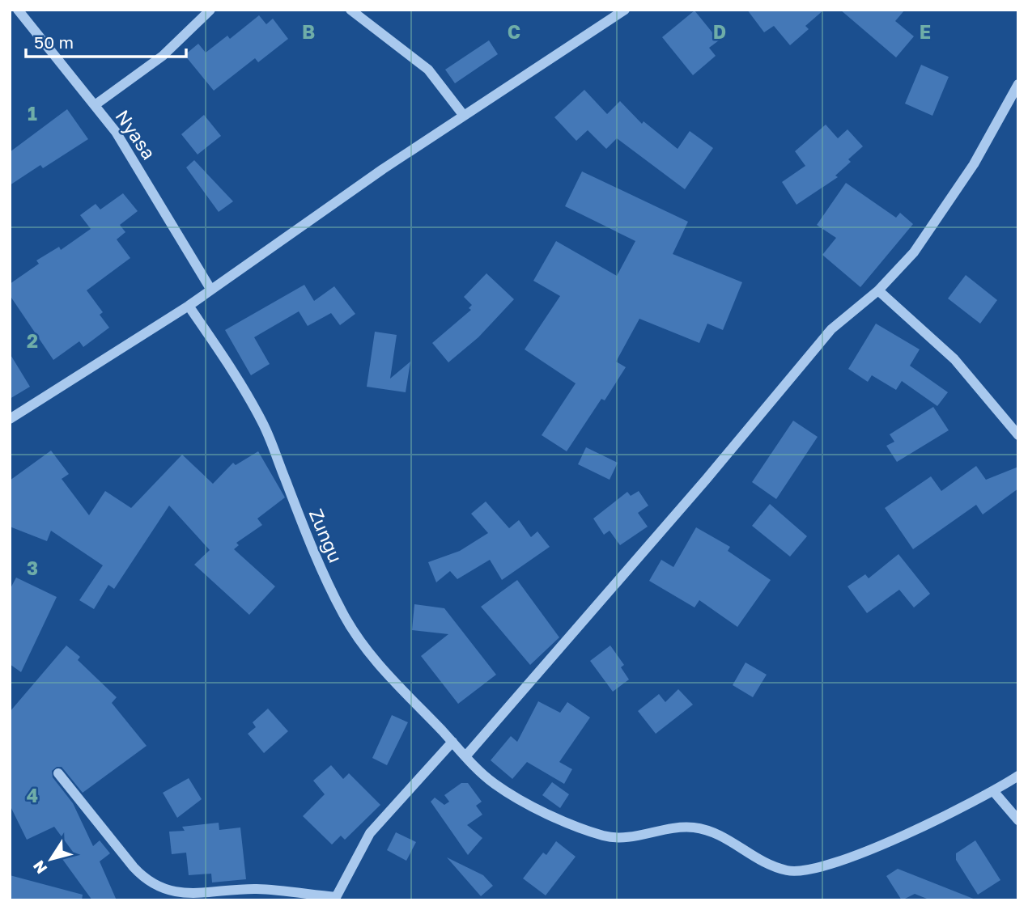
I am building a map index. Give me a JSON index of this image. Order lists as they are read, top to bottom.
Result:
{
  "streets": {
    "street": ["Nyasa", "Zungu"]
  },
  "scale_bar": "50 m",
  "north": "bottom left",
  "grid": {
    "columns": [
      "B",
      "C",
      "D",
      "E"
    ],
    "rows": [
      "1",
      "2",
      "3",
      "4"
    ]
  }
}
